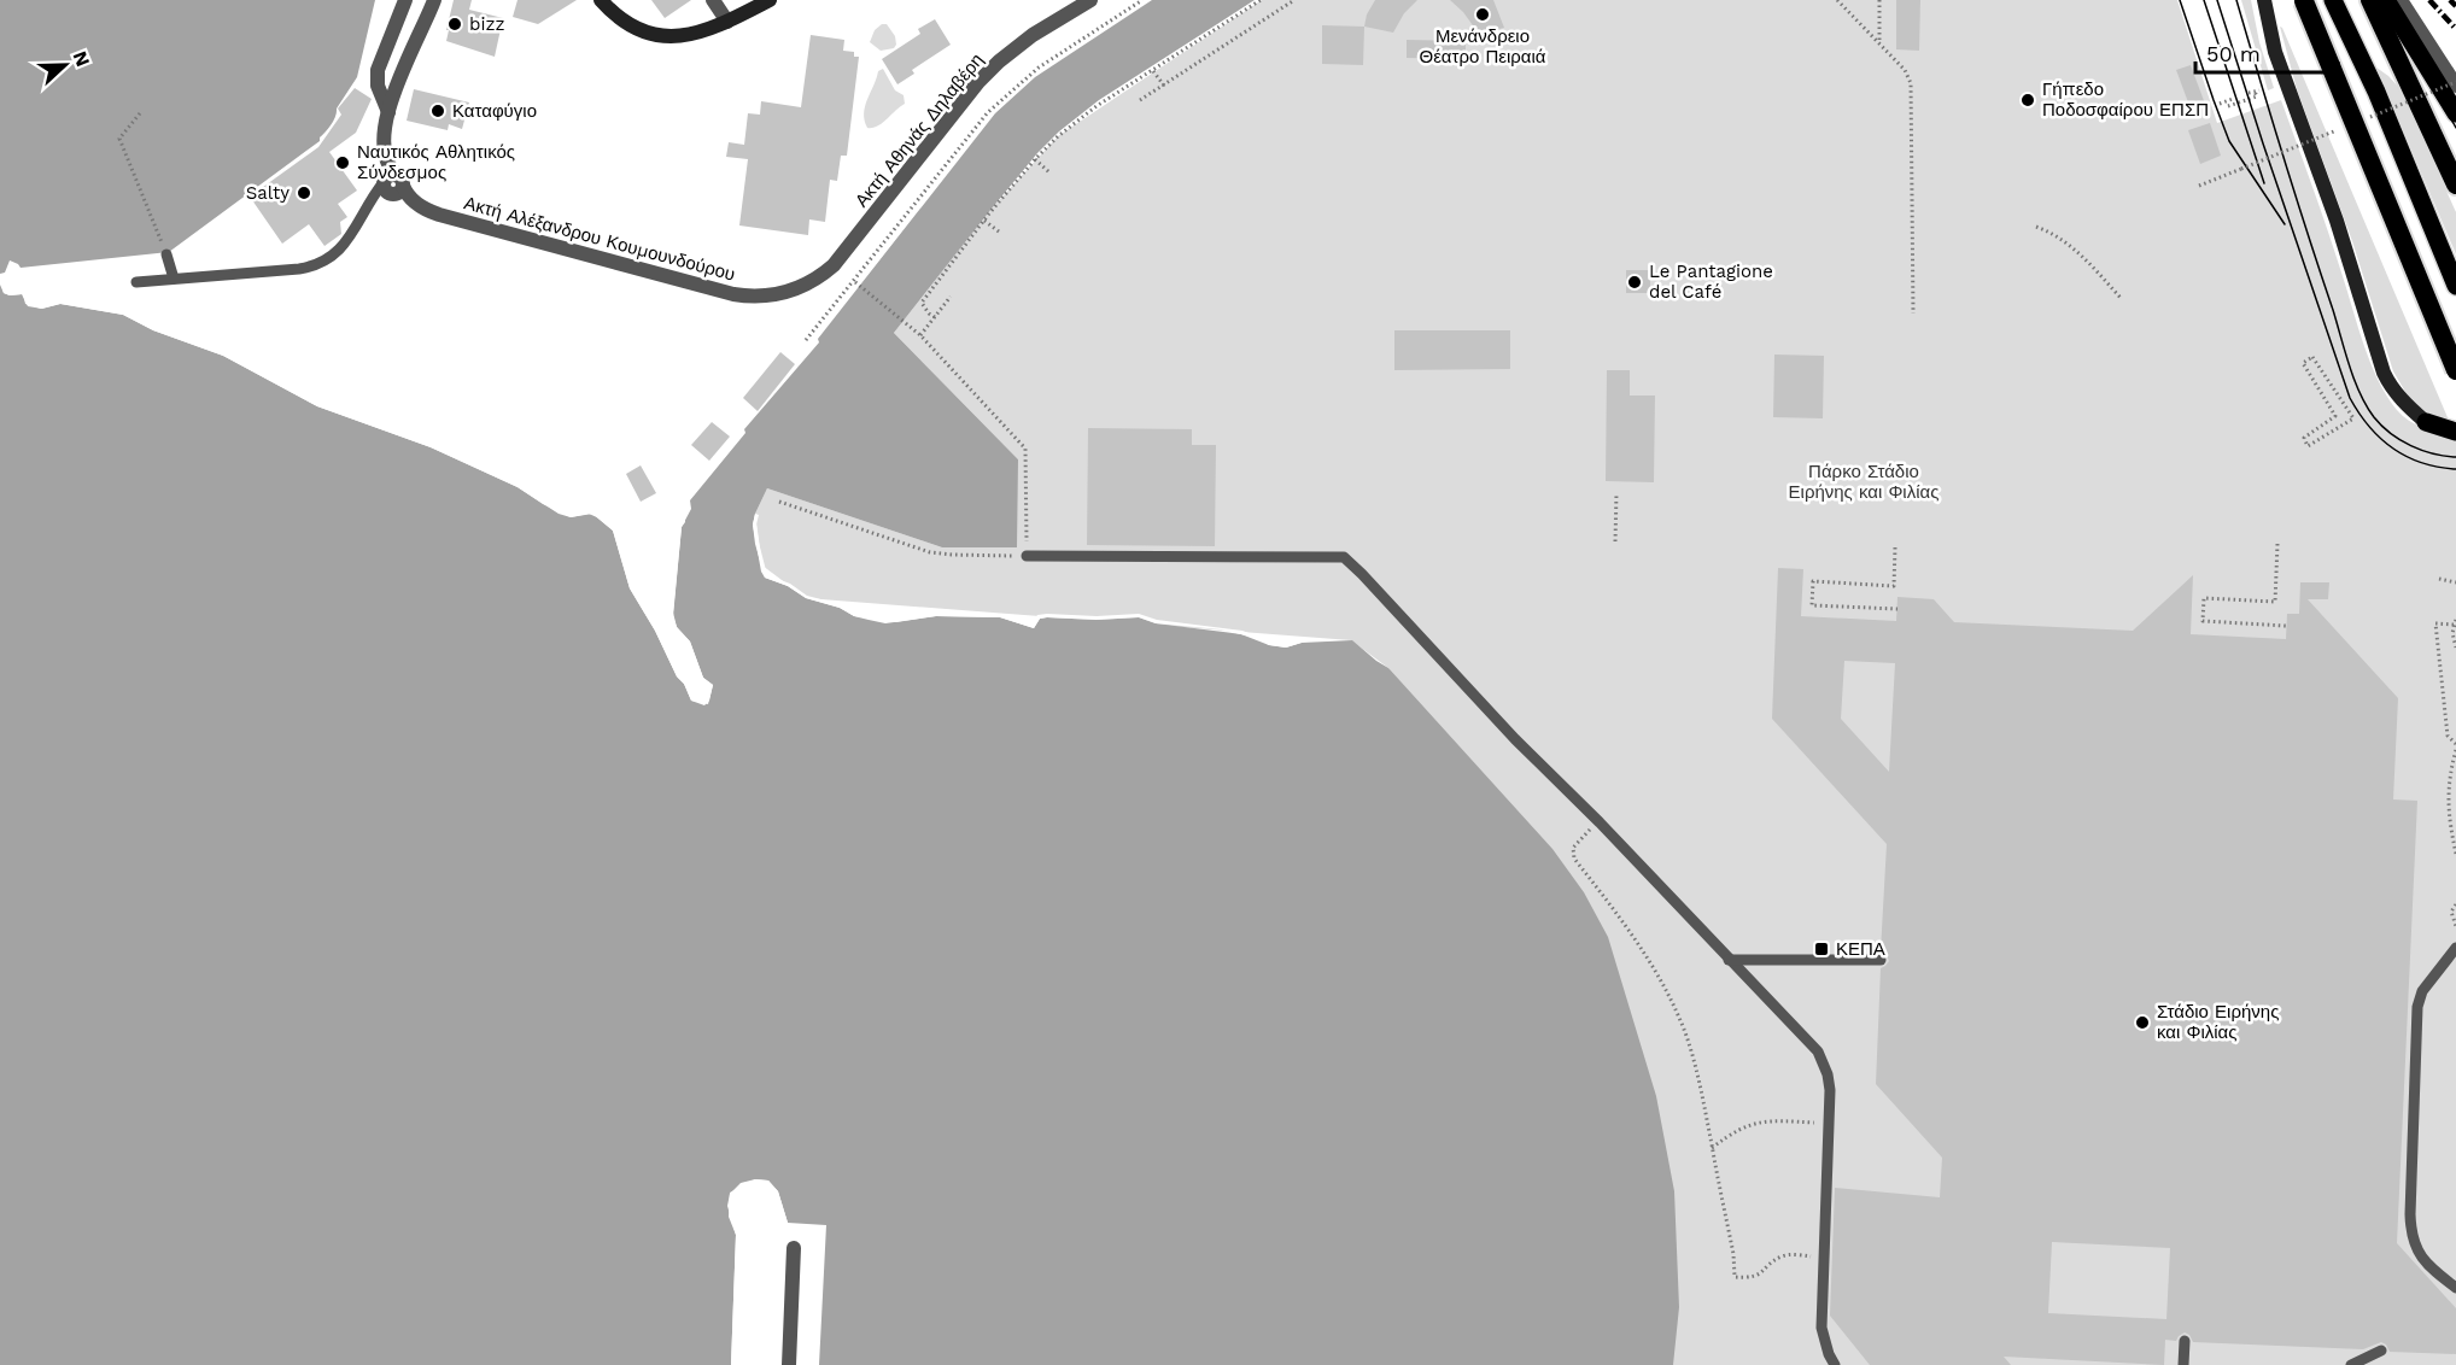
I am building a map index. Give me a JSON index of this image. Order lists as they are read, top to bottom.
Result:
{
  "streets": {
    "street": ["Ακτή Αθηνάς Δηλαβέρη", "Ακτή Αλέξανδρου Κουμουνδούρου"]
  },
  "crossings": [
    ["Ακτή Αθηνάς Δηλαβέρη", "Ακτή Αλέξανδρου Κουμουνδούρου"]
  ],
  "parks": ["Πάρκο Στάδιο Ειρήνης και Φιλίας"],
  "places": {
    "other": [
      "Μενάνδρειο Θέατρο Πειραιά",
      "bizz",
      "Γήπεδο Ποδοσφαίρου ΕΠΣΠ",
      "Καταφύγιο",
      "Ναυτικός Αθλητικός Σύνδεσμος",
      "Salty",
      "Le Pantagione del Café",
      "Στάδιο Ειρήνης και Φιλίας"
    ],
    "transit": ["ΚΕΠΑ"]
  },
  "scale_bar": "50 m",
  "north": "right"
}
